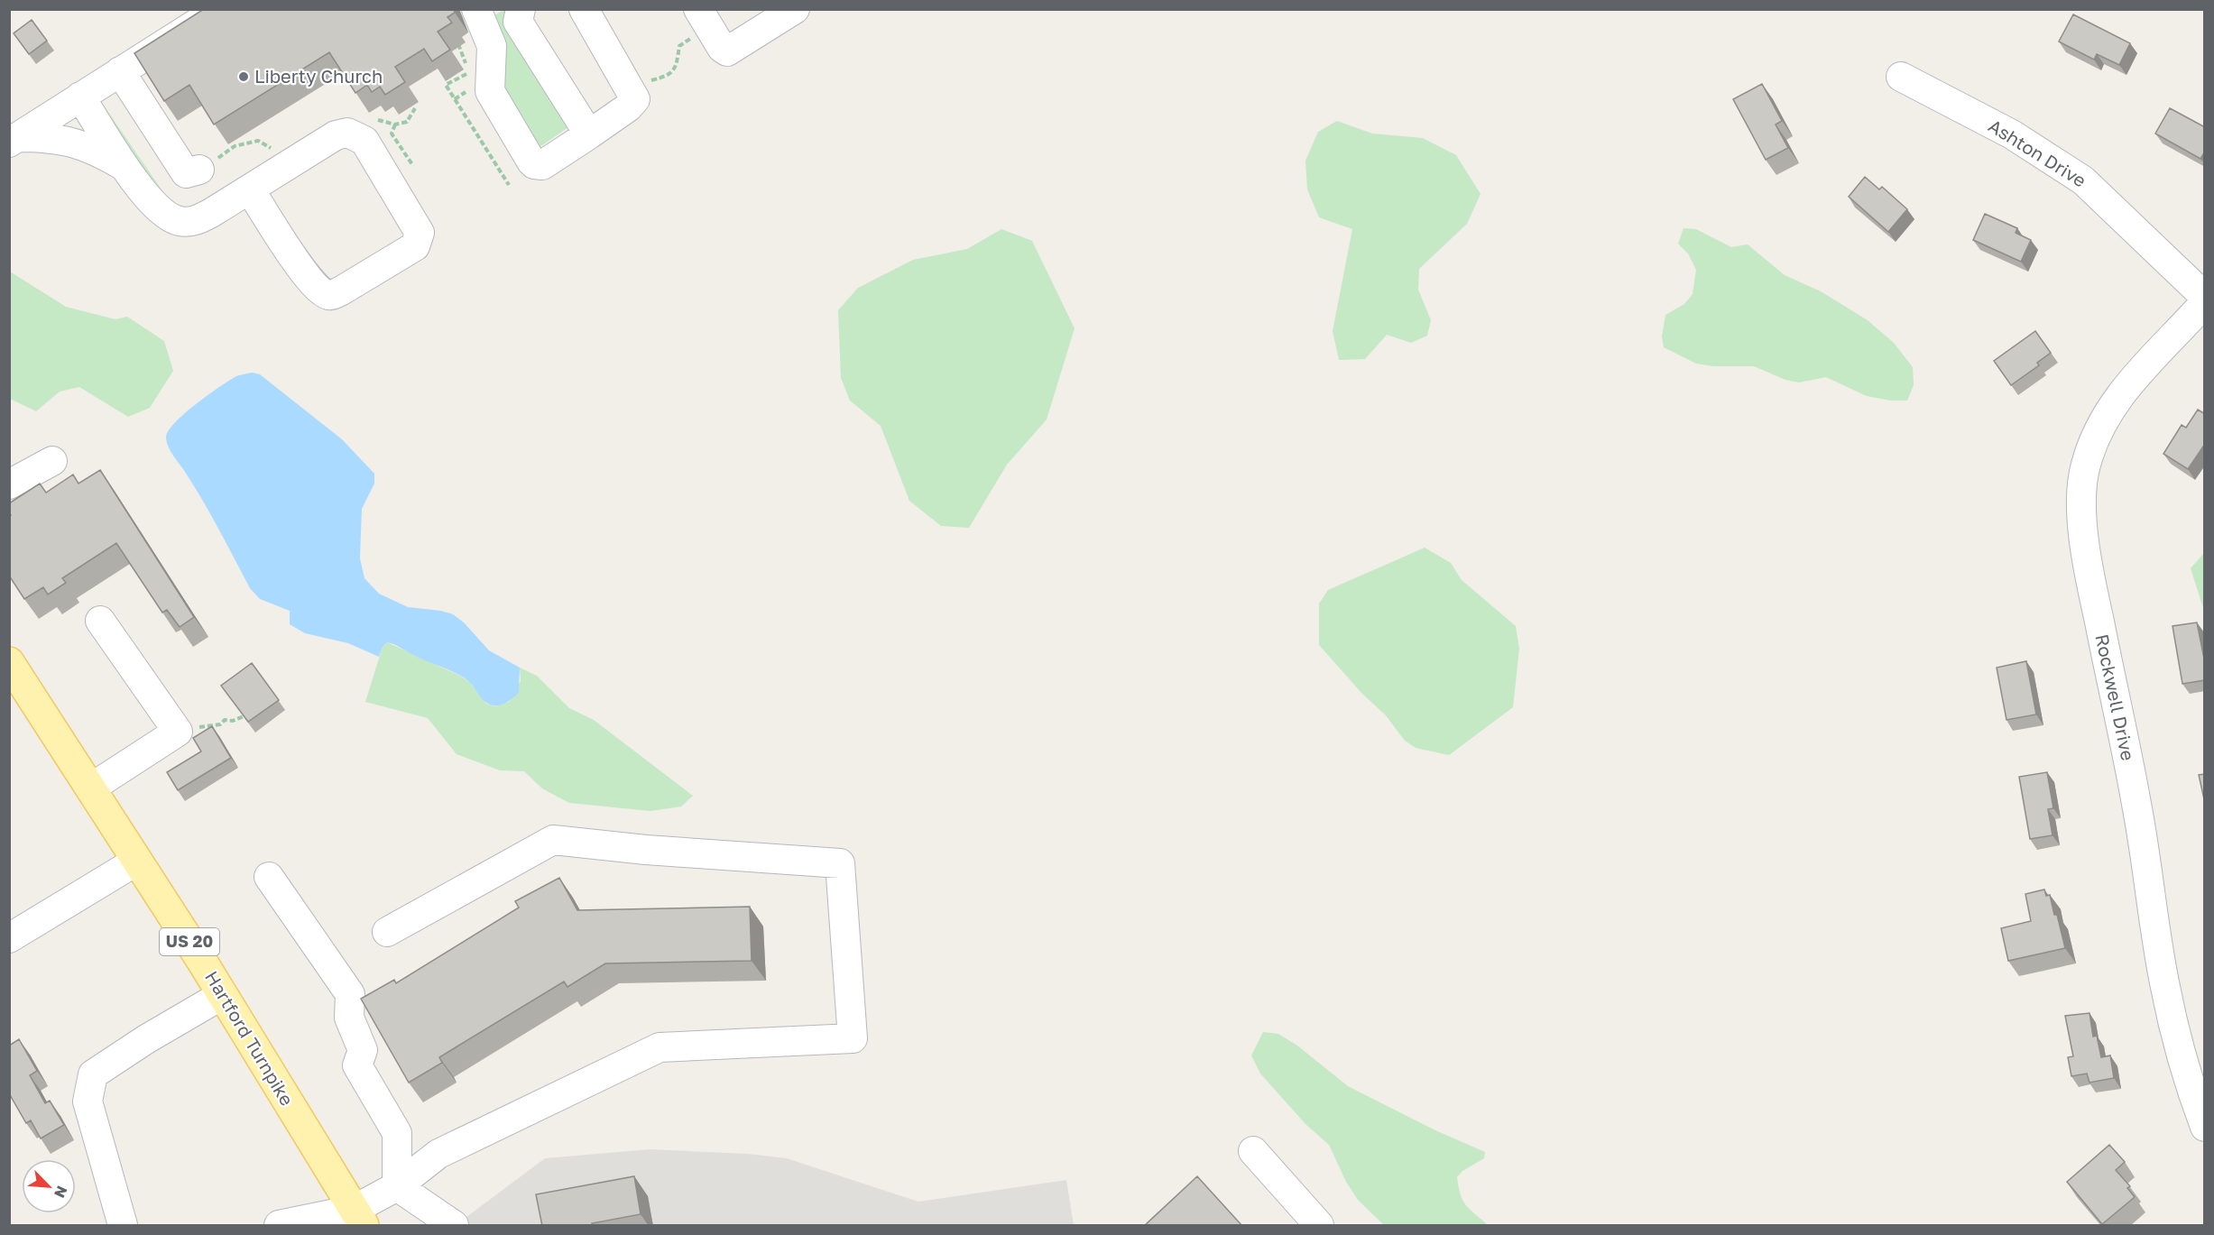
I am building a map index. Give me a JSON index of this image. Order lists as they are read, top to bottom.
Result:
{
  "streets": {
    "main road": ["US 20", "Hartford Turnpike"],
    "street": ["Ashton Drive", "Rockwell Drive"]
  },
  "places": ["Liberty Church"],
  "north": "bottom right"
}
